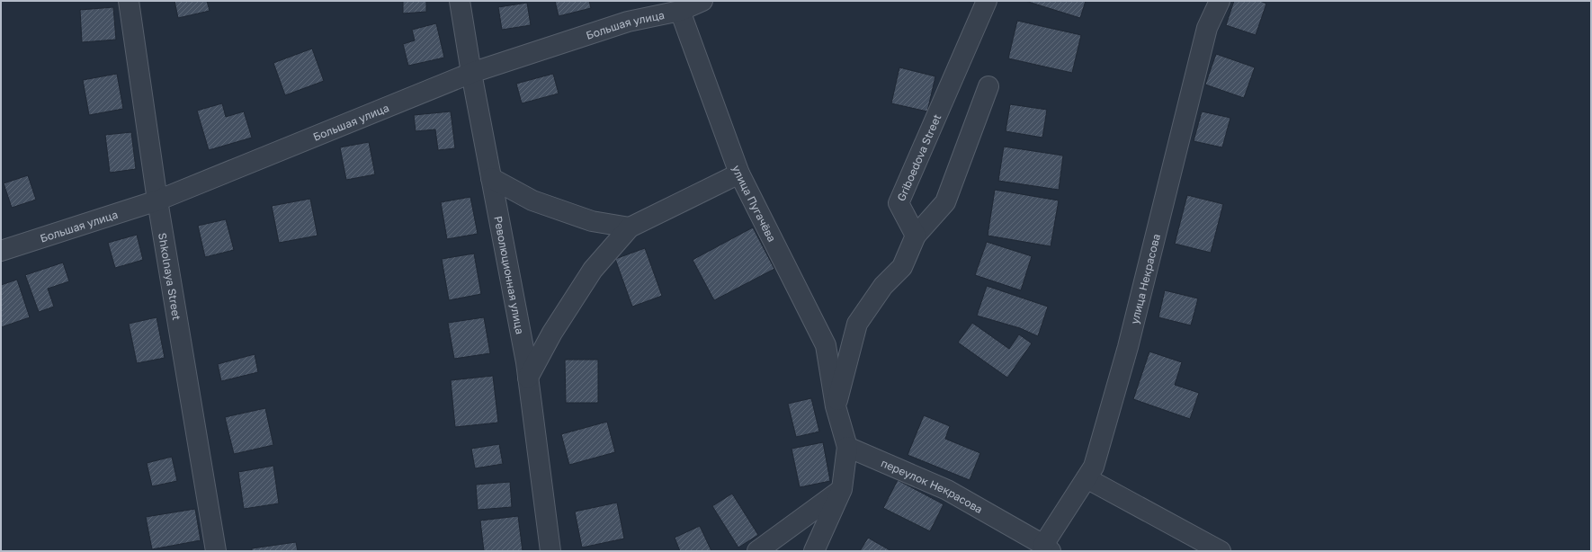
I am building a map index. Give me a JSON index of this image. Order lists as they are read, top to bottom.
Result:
{
  "streets": {
    "street": [
      "Большая улица",
      "Griboedova Street",
      "улица Пугачёва",
      "Революционная улица",
      "Shkolnaya Street",
      "улица Некрасова",
      "переулок Некрасова"
    ]
  },
  "crossings": [
    ["Большая улица", "улица Пугачёва"],
    ["Большая улица", "Революционная улица"],
    ["Большая улица", "Shkolnaya Street"],
    ["улица Некрасова", "переулок Некрасова"]
  ]
}
